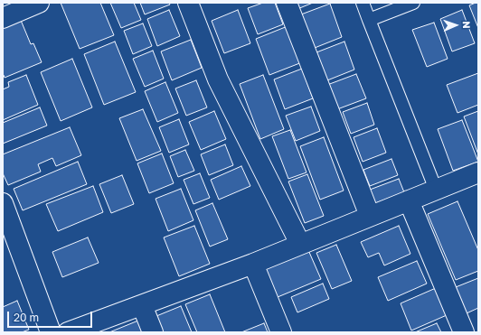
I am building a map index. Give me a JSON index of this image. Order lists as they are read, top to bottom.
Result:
{
  "scale_bar": "20 m",
  "north": "right"
}
